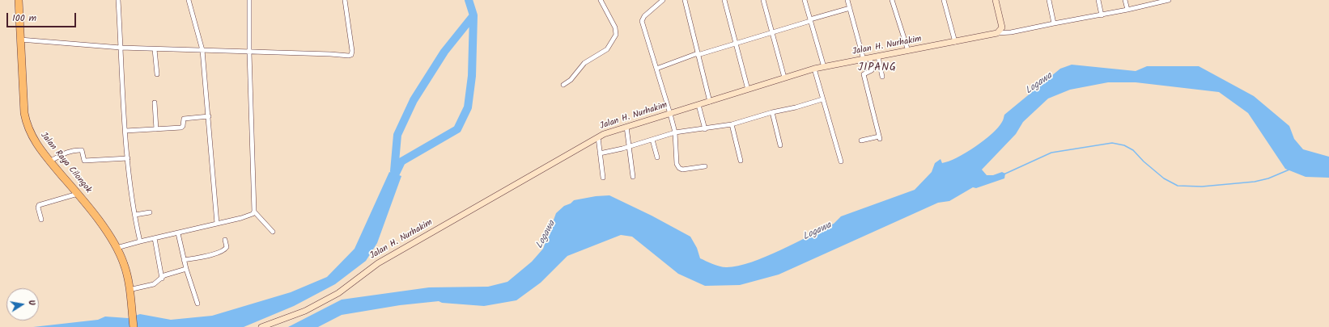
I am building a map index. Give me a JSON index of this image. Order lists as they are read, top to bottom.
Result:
{
  "streets": {
    "highway": ["Jalan Raya Cilongok"],
    "main road": ["Jalan H. Nurhakim"]
  },
  "districts": ["JIPANG"],
  "water": ["Logawa"],
  "scale_bar": "100 m",
  "north": "right"
}
